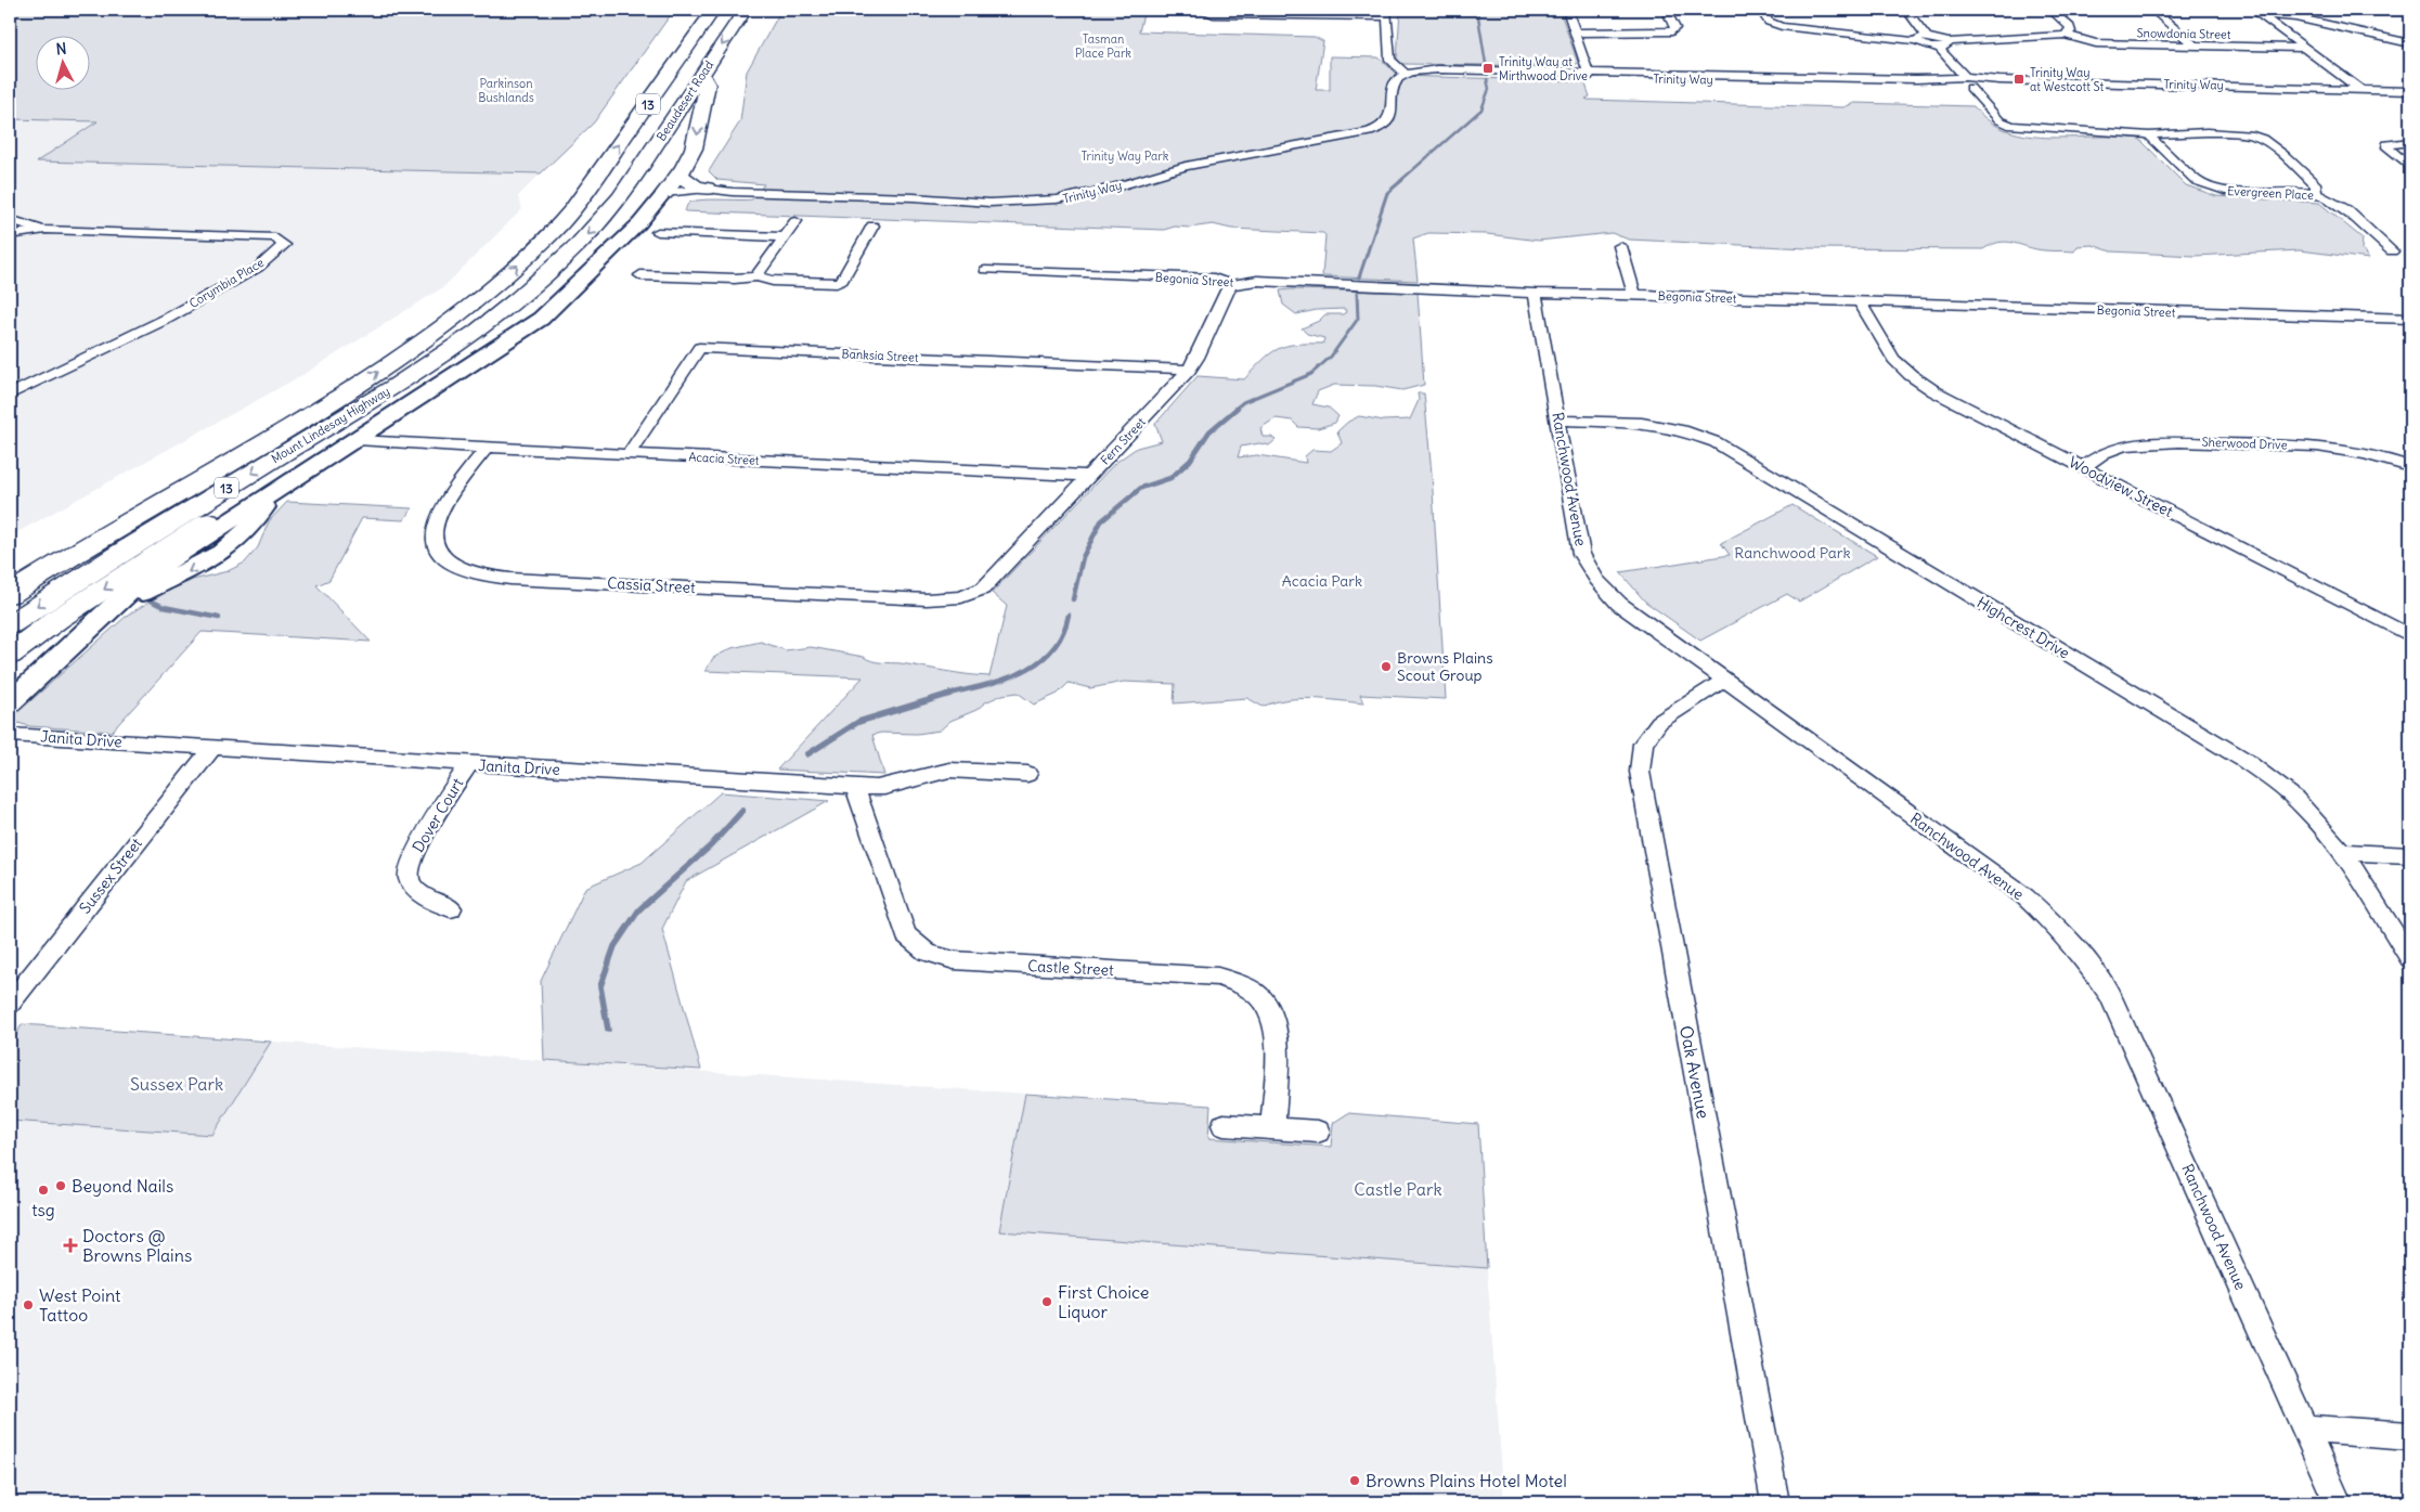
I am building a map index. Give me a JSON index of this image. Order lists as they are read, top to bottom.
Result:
{
  "streets": {
    "highway": ["Beaudesert Road", "13", "Mount Lindesay Highway"],
    "street": [
      "Snowdonia Street",
      "Trinity Way",
      "Evergreen Place",
      "Begonia Street",
      "Corymbia Place",
      "Banksia Street",
      "Fern Street",
      "Sherwood Drive",
      "Acacia Street",
      "Ranchwood Avenue",
      "Woodview Street",
      "Cassia Street",
      "Highcrest Drive",
      "Janita Drive",
      "Dover Court",
      "Sussex Street",
      "Castle Street",
      "Oak Avenue"
    ]
  },
  "crossings": [
    ["Trinity Way", "Mount Lindesay Highway"],
    ["Beaudesert Road", "Mount Lindesay Highway"],
    ["Begonia Street", "Fern Street"],
    ["Begonia Street", "Ranchwood Avenue"],
    ["Begonia Street", "Woodview Street"],
    ["Banksia Street", "Fern Street"],
    ["Banksia Street", "Acacia Street"],
    ["Mount Lindesay Highway", "Acacia Street"],
    ["Fern Street", "Acacia Street"],
    ["Fern Street", "Cassia Street"],
    ["Sherwood Drive", "Woodview Street"],
    ["Acacia Street", "Cassia Street"],
    ["Ranchwood Avenue", "Highcrest Drive"],
    ["Ranchwood Avenue", "Oak Avenue"],
    ["Janita Drive", "Dover Court"],
    ["Janita Drive", "Sussex Street"],
    ["Janita Drive", "Castle Street"]
  ],
  "parks": [
    "Tasman Place Park",
    "Parkinson Bushlands",
    "Trinity Way Park",
    "Ranchwood Park",
    "Acacia Park",
    "Sussex Park",
    "Castle Park"
  ],
  "places": {
    "transit": ["Trinity Way at Mirthwood Drive", "Trinity Way at Westcott St"],
    "other": [
      "Browns Plains Scout Group",
      "Beyond Nails",
      "tsg",
      "First Choice Liquor",
      "West Point Tattoo",
      "Browns Plains Hotel Motel"
    ],
    "health": ["Doctors @ Browns Plains"]
  },
  "north": "top"
}
